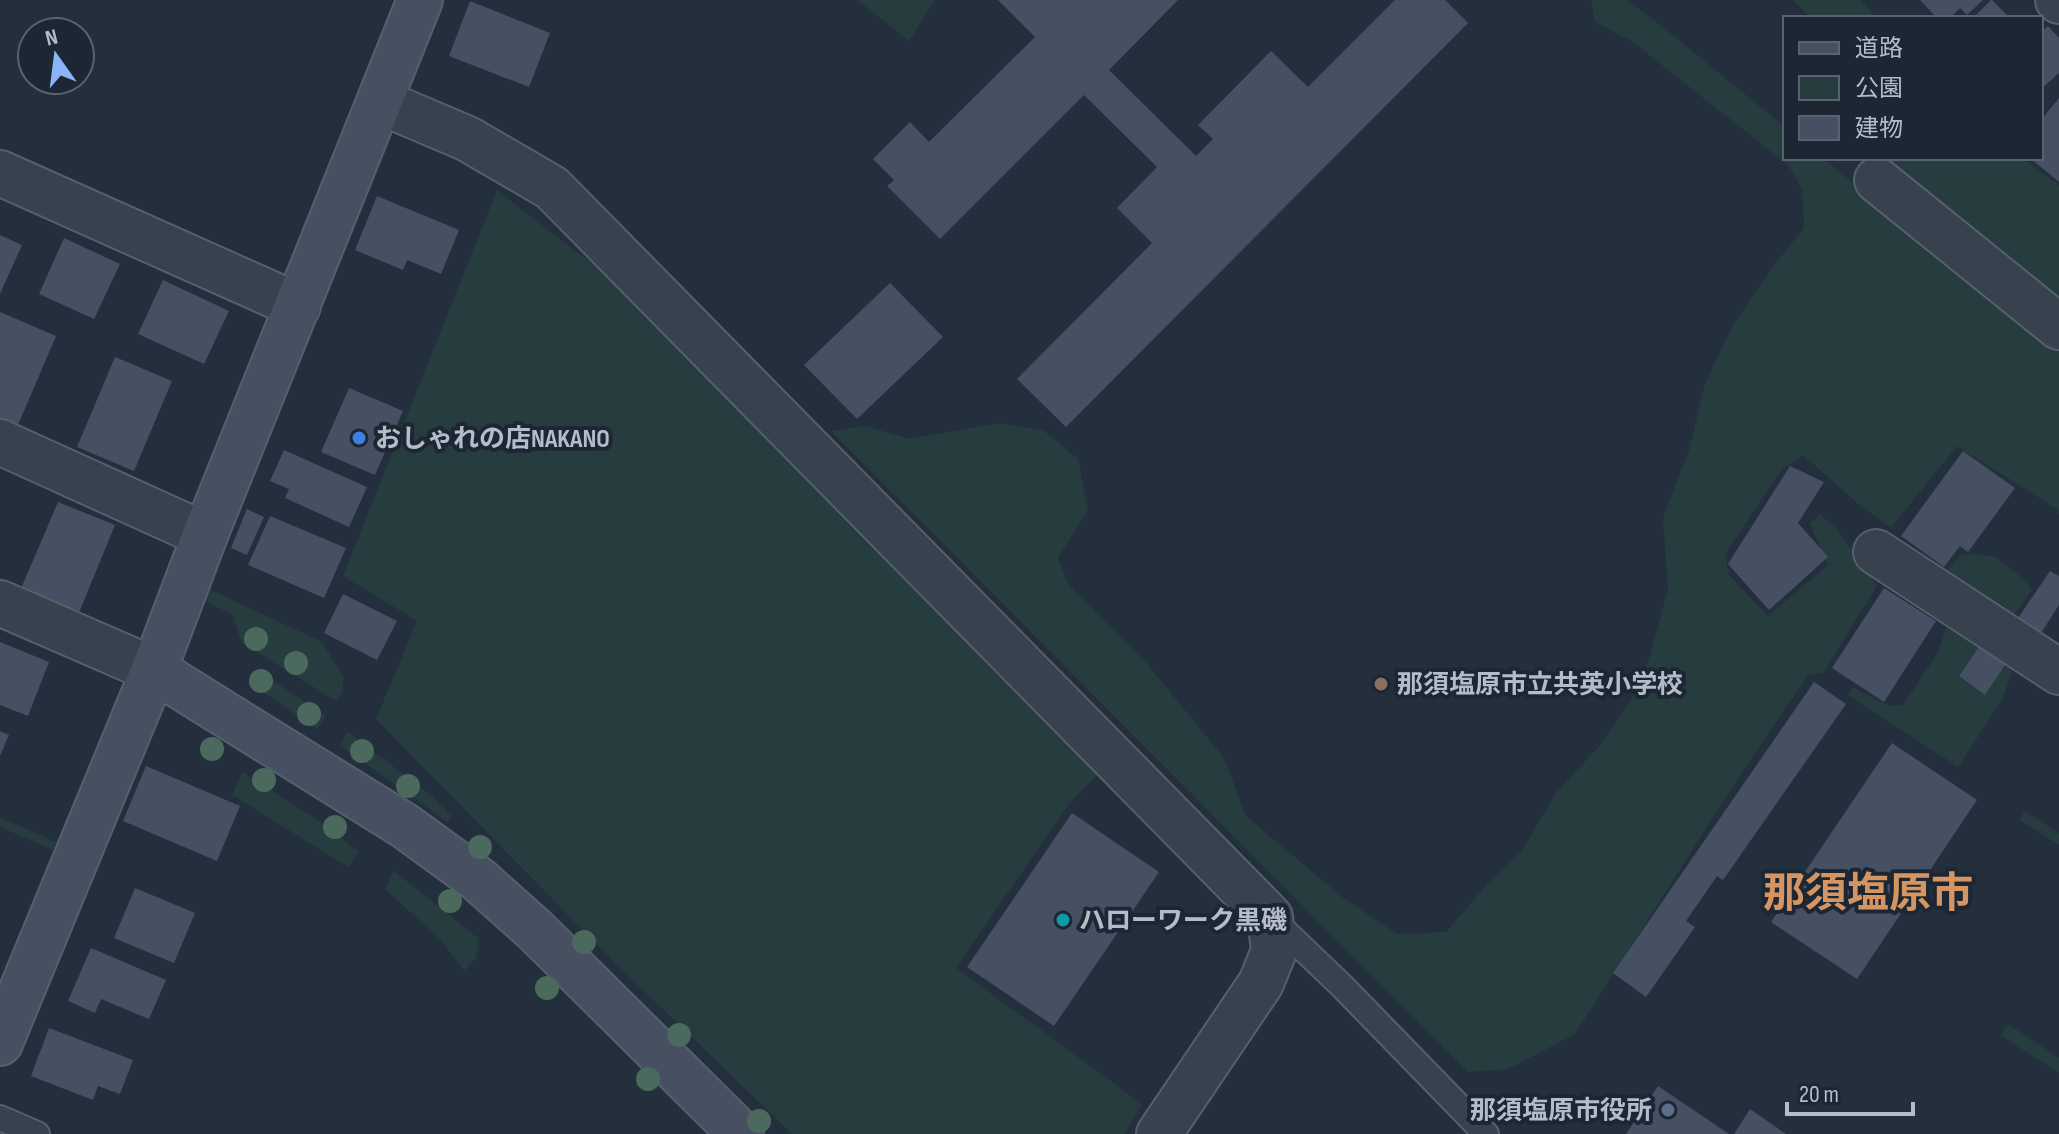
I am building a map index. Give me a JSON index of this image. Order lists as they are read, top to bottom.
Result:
{
  "districts": ["那須塩原市"],
  "places": [
    "おしゃれの店NAKANO",
    "那須塩原市立共英小学校",
    "ハローワーク黒磯",
    "那須塩原市役所"
  ],
  "legend": ["道路", "公園", "建物"],
  "scale_bar": "20 m",
  "north": "top"
}
